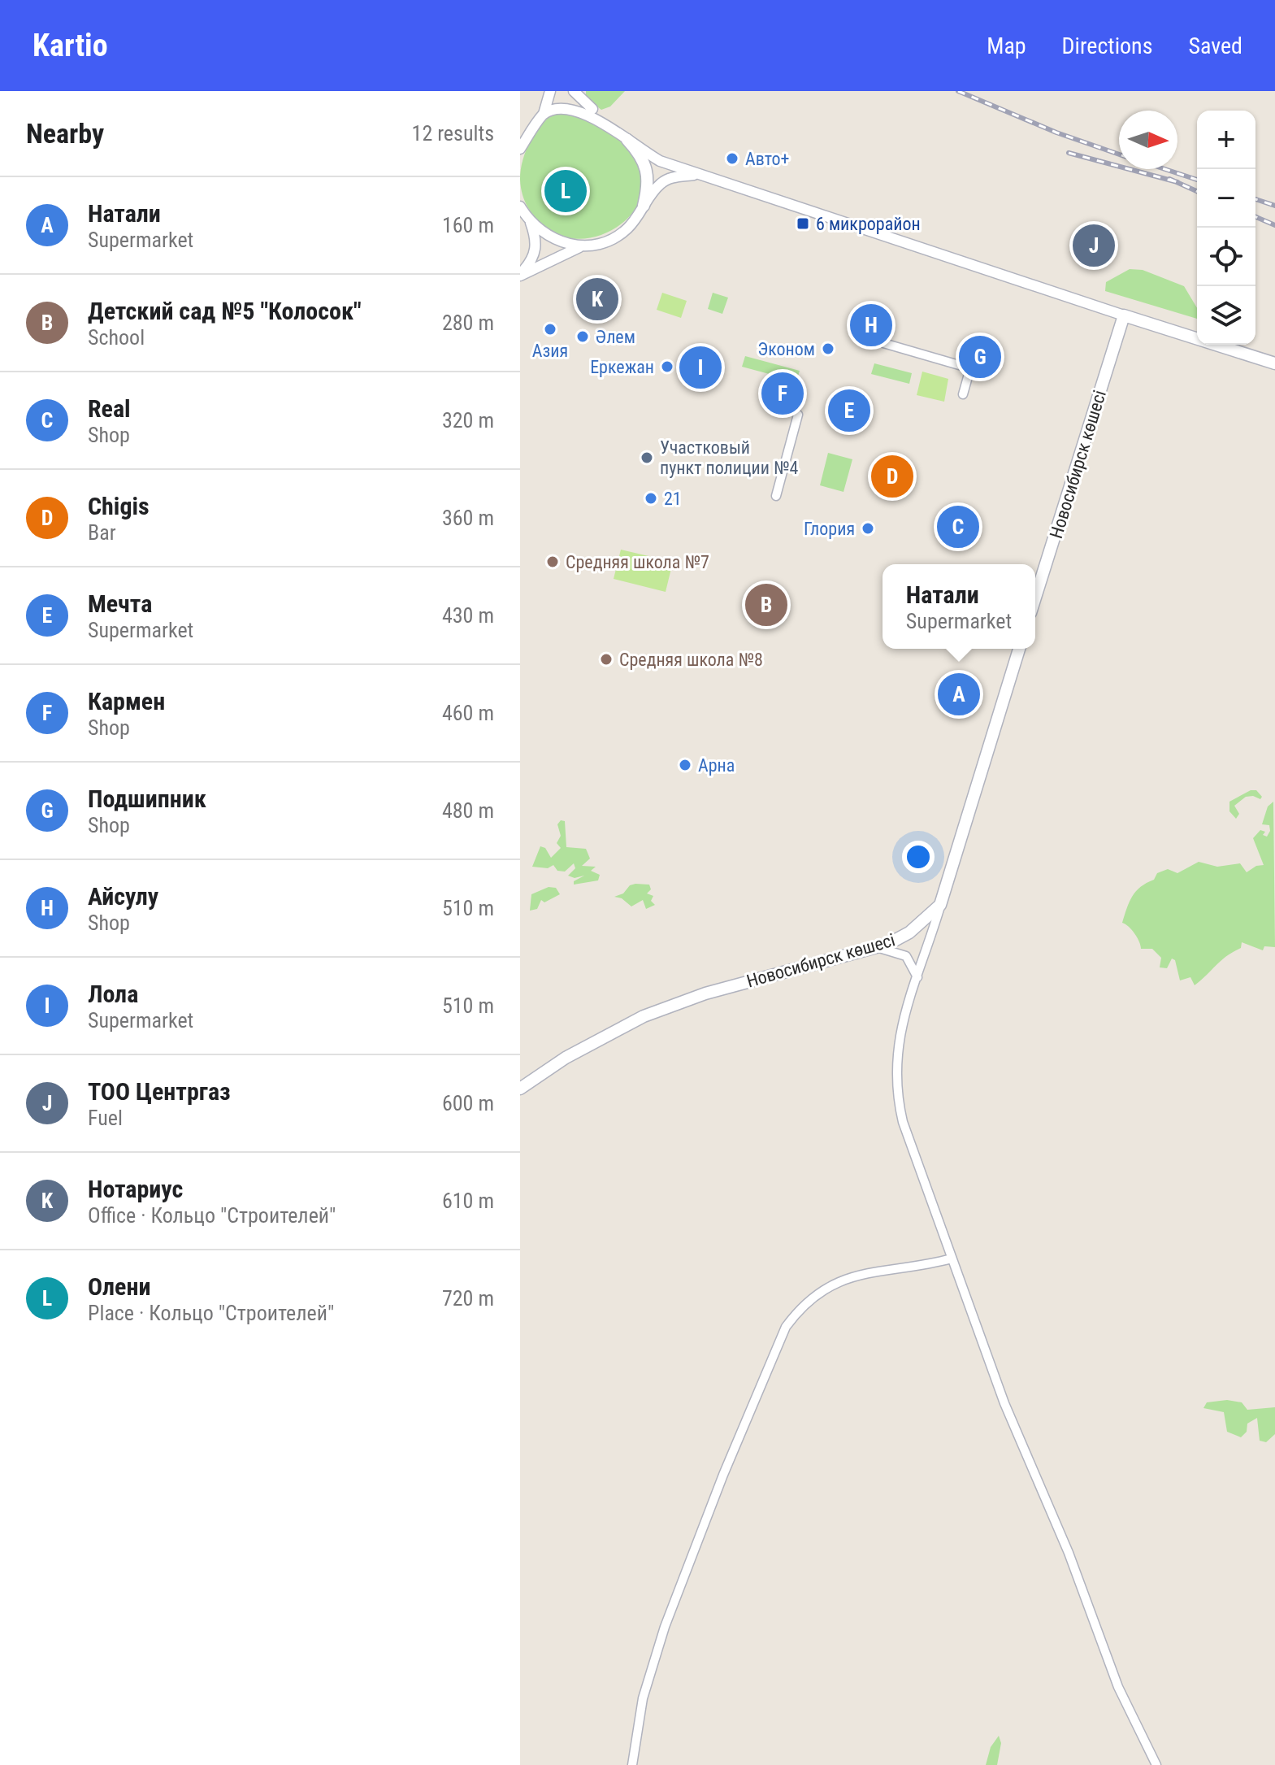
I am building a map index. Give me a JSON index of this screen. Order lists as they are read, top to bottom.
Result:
{
  "streets": {
    "main road": ["Новосибирск көшесі"]
  },
  "places": {
    "other": [
      "Авто+",
      "Азия",
      "Әлем",
      "Эконом",
      "Еркежан",
      "Участковый пункт полиции №4",
      "21",
      "Глория",
      "Средняя школа №7",
      "Средняя школа №8",
      "Арна"
    ],
    "transit": ["6 микрорайон"]
  },
  "north": "right",
  "page": {
    "header": "Kartio",
    "nav": ["Map", "Directions", "Saved"],
    "heading": ["Nearby", "12 results"],
    "map_buttons": ["+", "−"],
    "pins": [
      "L",
      "J",
      "K",
      "H",
      "G",
      "I",
      "F",
      "E",
      "D",
      "C",
      "B",
      "A"
    ],
    "list": [
      {
        "mark": "A",
        "name": "Натали",
        "note": "Supermarket",
        "value": "160 m"
      },
      {
        "mark": "B",
        "name": "Детский сад №5 \"Колосок\"",
        "note": "School",
        "value": "280 m"
      },
      {
        "mark": "C",
        "name": "Real",
        "note": "Shop",
        "value": "320 m"
      },
      {
        "mark": "D",
        "name": "Chigis",
        "note": "Bar",
        "value": "360 m"
      },
      {
        "mark": "E",
        "name": "Мечта",
        "note": "Supermarket",
        "value": "430 m"
      },
      {
        "mark": "F",
        "name": "Кармен",
        "note": "Shop",
        "value": "460 m"
      },
      {
        "mark": "G",
        "name": "Подшипник",
        "note": "Shop",
        "value": "480 m"
      },
      {
        "mark": "H",
        "name": "Айсулу",
        "note": "Shop",
        "value": "510 m"
      },
      {
        "mark": "I",
        "name": "Лола",
        "note": "Supermarket",
        "value": "510 m"
      },
      {
        "mark": "J",
        "name": "ТОО Центргаз",
        "note": "Fuel",
        "value": "600 m"
      },
      {
        "mark": "K",
        "name": "Нотариус",
        "note": "Office · Кольцо \"Строителей\"",
        "value": "610 m"
      },
      {
        "mark": "L",
        "name": "Олени",
        "note": "Place · Кольцо \"Строителей\"",
        "value": "720 m"
      }
    ],
    "popup": ["Натали", "Supermarket"]
  }
}
